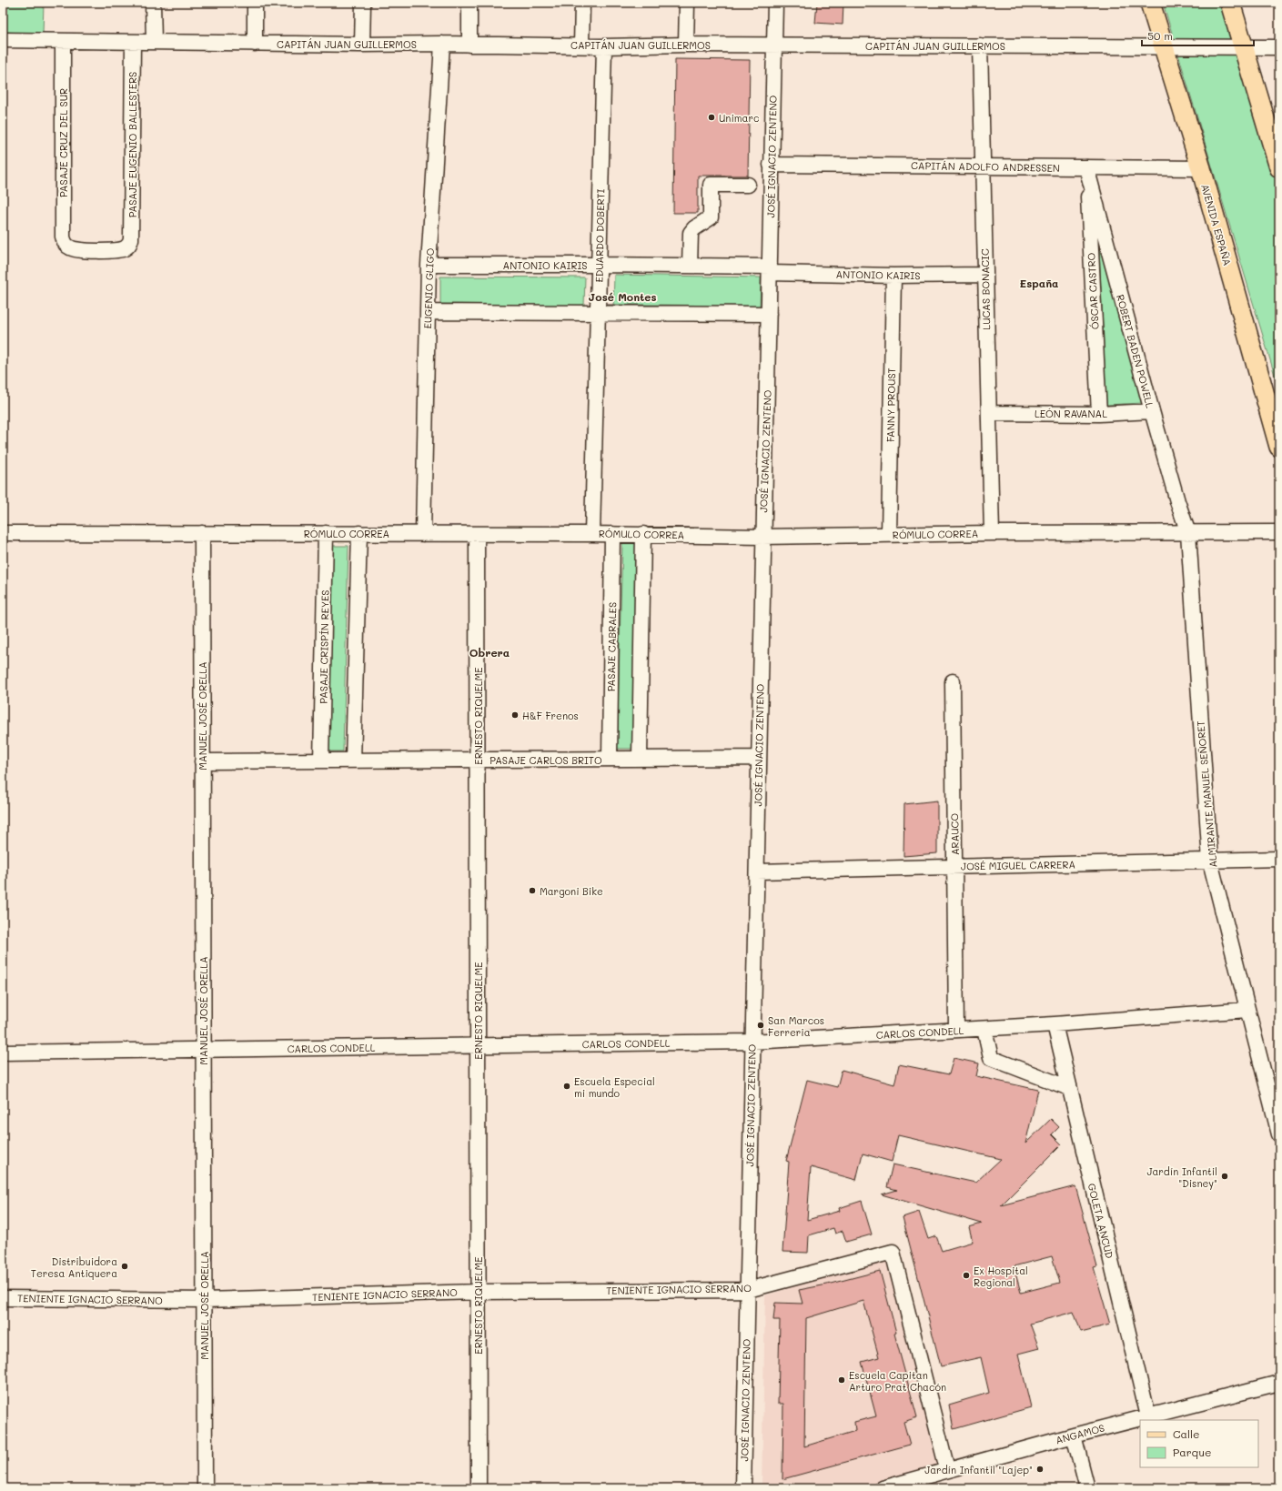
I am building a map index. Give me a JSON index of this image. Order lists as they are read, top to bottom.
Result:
{
  "streets": {
    "main road": ["AVENIDA ESPAÑA"],
    "street": [
      "CAPITÁN JUAN GUILLERMOS",
      "PASAJE CRUZ DEL SUR",
      "PASAJE EUGENIO BALLESTERS",
      "JOSÉ IGNACIO ZENTENO",
      "CAPITÁN ADOLFO ANDRESSEN",
      "EDUARDO DOBERTI",
      "ANTONIO KAIRIS",
      "EUGENIO GLIGO",
      "LUCAS BONACIC",
      "ÓSCAR CASTRO",
      "ROBERT BADEN POWELL",
      "FANNY PROUST",
      "LEÓN RAVANAL",
      "RÓMULO CORREA",
      "PASAJE CRISPÍN REYES",
      "PASAJE CABRALES",
      "MANUEL JOSÉ ORELLA",
      "ERNESTO RIQUELME",
      "PASAJE CARLOS BRITO",
      "ALMIRANTE MANUEL SEÑORET",
      "ARAUCO",
      "JOSÉ MIGUEL CARRERA",
      "CARLOS CONDELL",
      "GOLETA ANCUD",
      "TENIENTE IGNACIO SERRANO",
      "ANGAMOS"
    ]
  },
  "crossings": [
    ["CAPITÁN JUAN GUILLERMOS", "PASAJE CRUZ DEL SUR"],
    ["CAPITÁN JUAN GUILLERMOS", "PASAJE EUGENIO BALLESTERS"],
    ["CAPITÁN JUAN GUILLERMOS", "JOSÉ IGNACIO ZENTENO"],
    ["CAPITÁN JUAN GUILLERMOS", "AVENIDA ESPAÑA"],
    ["CAPITÁN JUAN GUILLERMOS", "EDUARDO DOBERTI"],
    ["CAPITÁN JUAN GUILLERMOS", "EUGENIO GLIGO"],
    ["CAPITÁN JUAN GUILLERMOS", "LUCAS BONACIC"],
    ["PASAJE CRUZ DEL SUR", "PASAJE EUGENIO BALLESTERS"],
    ["JOSÉ IGNACIO ZENTENO", "CAPITÁN ADOLFO ANDRESSEN"],
    ["JOSÉ IGNACIO ZENTENO", "ANTONIO KAIRIS"],
    ["JOSÉ IGNACIO ZENTENO", "RÓMULO CORREA"],
    ["JOSÉ IGNACIO ZENTENO", "PASAJE CARLOS BRITO"],
    ["JOSÉ IGNACIO ZENTENO", "JOSÉ MIGUEL CARRERA"],
    ["JOSÉ IGNACIO ZENTENO", "CARLOS CONDELL"],
    ["JOSÉ IGNACIO ZENTENO", "TENIENTE IGNACIO SERRANO"],
    ["CAPITÁN ADOLFO ANDRESSEN", "AVENIDA ESPAÑA"],
    ["CAPITÁN ADOLFO ANDRESSEN", "LUCAS BONACIC"],
    ["CAPITÁN ADOLFO ANDRESSEN", "ÓSCAR CASTRO"],
    ["CAPITÁN ADOLFO ANDRESSEN", "ROBERT BADEN POWELL"],
    ["EDUARDO DOBERTI", "ANTONIO KAIRIS"],
    ["EDUARDO DOBERTI", "RÓMULO CORREA"],
    ["ANTONIO KAIRIS", "EUGENIO GLIGO"],
    ["ANTONIO KAIRIS", "LUCAS BONACIC"],
    ["ANTONIO KAIRIS", "FANNY PROUST"],
    ["EUGENIO GLIGO", "RÓMULO CORREA"],
    ["LUCAS BONACIC", "LEÓN RAVANAL"],
    ["LUCAS BONACIC", "RÓMULO CORREA"],
    ["ÓSCAR CASTRO", "ROBERT BADEN POWELL"],
    ["ÓSCAR CASTRO", "LEÓN RAVANAL"],
    ["ROBERT BADEN POWELL", "LEÓN RAVANAL"],
    ["ROBERT BADEN POWELL", "RÓMULO CORREA"],
    ["ROBERT BADEN POWELL", "ALMIRANTE MANUEL SEÑORET"],
    ["FANNY PROUST", "RÓMULO CORREA"],
    ["RÓMULO CORREA", "PASAJE CRISPÍN REYES"],
    ["RÓMULO CORREA", "PASAJE CABRALES"],
    ["RÓMULO CORREA", "MANUEL JOSÉ ORELLA"],
    ["RÓMULO CORREA", "ERNESTO RIQUELME"],
    ["RÓMULO CORREA", "ALMIRANTE MANUEL SEÑORET"],
    ["PASAJE CRISPÍN REYES", "PASAJE CARLOS BRITO"],
    ["PASAJE CABRALES", "PASAJE CARLOS BRITO"],
    ["MANUEL JOSÉ ORELLA", "PASAJE CARLOS BRITO"],
    ["MANUEL JOSÉ ORELLA", "CARLOS CONDELL"],
    ["MANUEL JOSÉ ORELLA", "TENIENTE IGNACIO SERRANO"],
    ["ERNESTO RIQUELME", "PASAJE CARLOS BRITO"],
    ["ERNESTO RIQUELME", "CARLOS CONDELL"],
    ["ERNESTO RIQUELME", "TENIENTE IGNACIO SERRANO"],
    ["ALMIRANTE MANUEL SEÑORET", "JOSÉ MIGUEL CARRERA"],
    ["ALMIRANTE MANUEL SEÑORET", "CARLOS CONDELL"],
    ["ARAUCO", "JOSÉ MIGUEL CARRERA"],
    ["ARAUCO", "CARLOS CONDELL"],
    ["CARLOS CONDELL", "GOLETA ANCUD"],
    ["GOLETA ANCUD", "ANGAMOS"],
    ["TENIENTE IGNACIO SERRANO", "ANGAMOS"]
  ],
  "districts": ["España", "José Montes", "Obrera"],
  "places": [
    "Unimarc",
    "H&F Frenos",
    "Margoni Bike",
    "San Marcos Ferreria",
    "Escuela Especial mi mundo",
    "Jardín Infantil \"Disney\"",
    "Distribuidora Teresa Antiquera",
    "Ex Hospital Regional",
    "Escuela Capitan Arturo Prat Chacón",
    "Jardín Infantil \"Lajep\""
  ],
  "legend": ["Calle", "Parque"],
  "scale_bar": "50 m"
}
